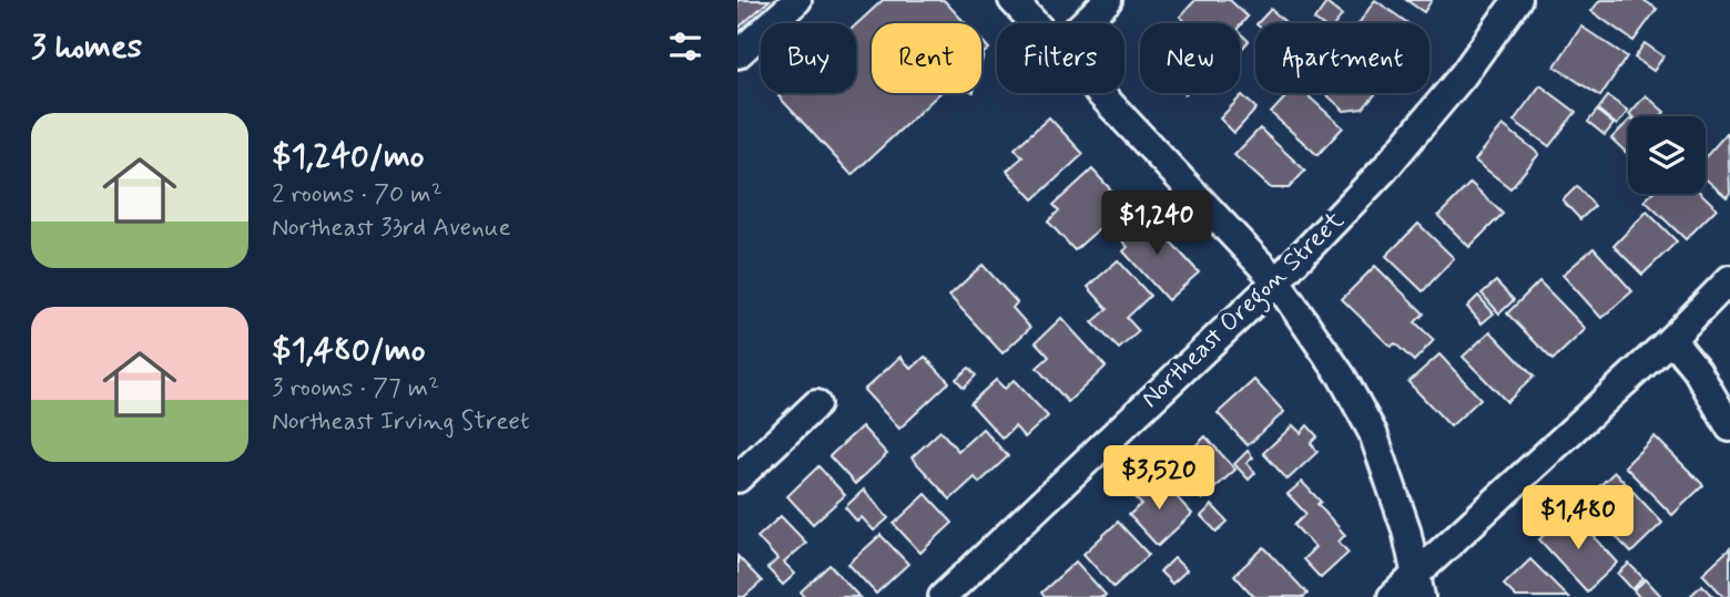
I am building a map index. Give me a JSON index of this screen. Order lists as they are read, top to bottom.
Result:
{
  "streets": {
    "street": ["Northeast Oregon Street"]
  },
  "page": {
    "heading": "3 homes",
    "chip": [
      "Buy",
      "Rent",
      "Filters",
      "New",
      "Apartment"
    ],
    "list": [
      {
        "name": "$1,240/mo",
        "note": "2 rooms · 70 m² · Northeast 33rd Avenue"
      },
      {
        "name": "$1,480/mo",
        "note": "3 rooms · 77 m² · Northeast Irving Street"
      }
    ],
    "price": ["$1,240", "$3,520", "$1,480"]
  }
}
